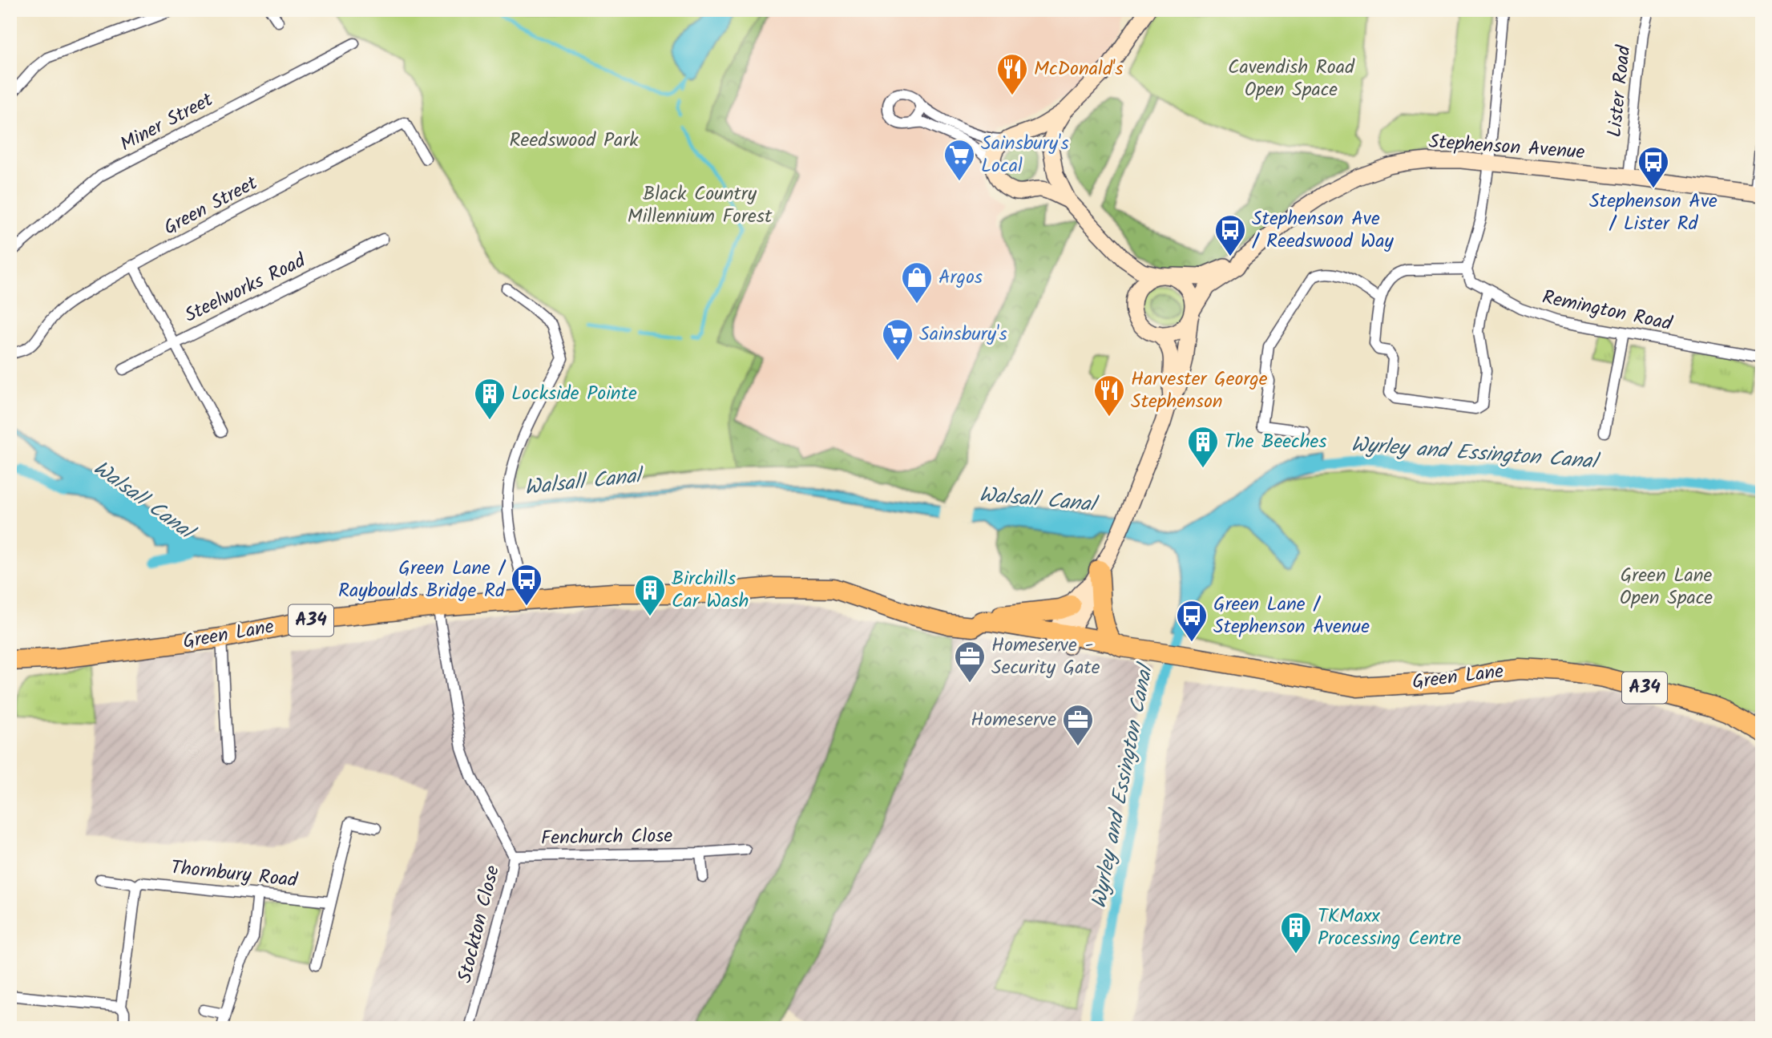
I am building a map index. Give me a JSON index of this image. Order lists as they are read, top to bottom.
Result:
{
  "streets": {
    "highway": ["A34", "Green Lane"],
    "street": [
      "Lister Road",
      "Miner Street",
      "Stephenson Avenue",
      "Green Street",
      "Steelworks Road",
      "Remington Road",
      "Fenchurch Close",
      "Thornbury Road",
      "Stockton Close"
    ]
  },
  "crossings": [
    ["Lister Road", "Stephenson Avenue"],
    ["Stephenson Avenue", "A34"],
    ["A34", "Green Lane"],
    ["Green Lane", "Stockton Close"],
    ["Fenchurch Close", "Stockton Close"]
  ],
  "water": ["Wyrley and Essington Canal", "Walsall Canal"],
  "parks": [
    "Cavendish Road Open Space",
    "Reedswood Park",
    "Black Country Millennium Forest",
    "Green Lane Open Space"
  ],
  "places": {
    "restaurant": ["McDonald's", "Harvester George Stephenson"],
    "supermarket": ["Sainsbury's Local", "Sainsbury's"],
    "bus stop": [
      "Stephenson Ave / Lister Rd",
      "Stephenson Ave / Reedswood Way",
      "Green Lane / Rayboulds Bridge Rd",
      "Green Lane / Stephenson Avenue"
    ],
    "shop": ["Argos"],
    "building": [
      "Lockside Pointe",
      "The Beeches",
      "Birchills Car Wash",
      "TKMaxx Processing Centre"
    ],
    "office": ["Homeserve - Security Gate", "Homeserve"]
  }
}
